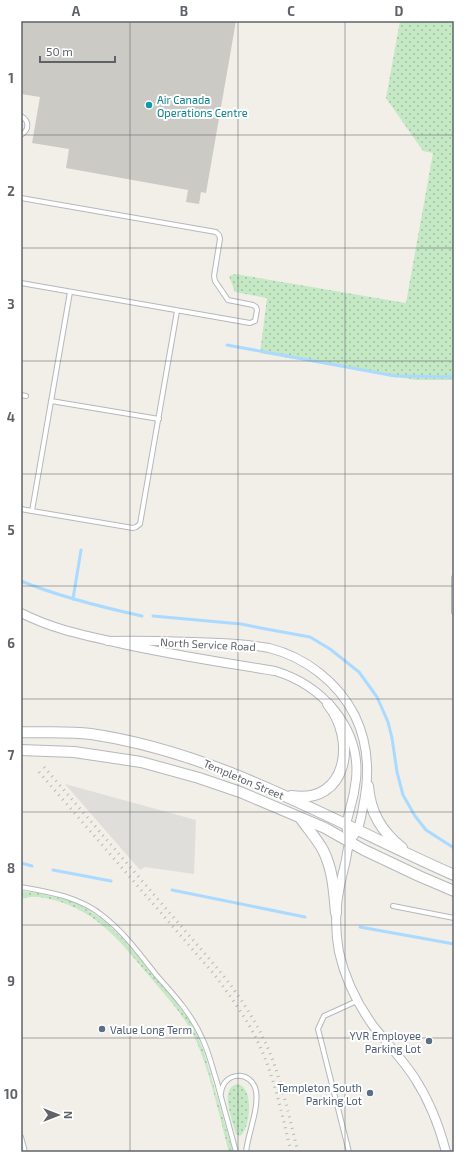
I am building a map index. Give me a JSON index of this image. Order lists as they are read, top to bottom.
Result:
{
  "streets": {
    "street": ["North Service Road", "Templeton Street"]
  },
  "crossings": [
    ["North Service Road", "Templeton Street"]
  ],
  "places": [
    "Air Canada Operations Centre",
    "Value Long Term",
    "YVR Employee Parking Lot",
    "Templeton South Parking Lot"
  ],
  "scale_bar": "50 m",
  "north": "right",
  "grid": {
    "columns": [
      "A",
      "B",
      "C",
      "D"
    ],
    "rows": [
      "1",
      "2",
      "3",
      "4",
      "5",
      "6",
      "7",
      "8",
      "9",
      "10"
    ]
  }
}
